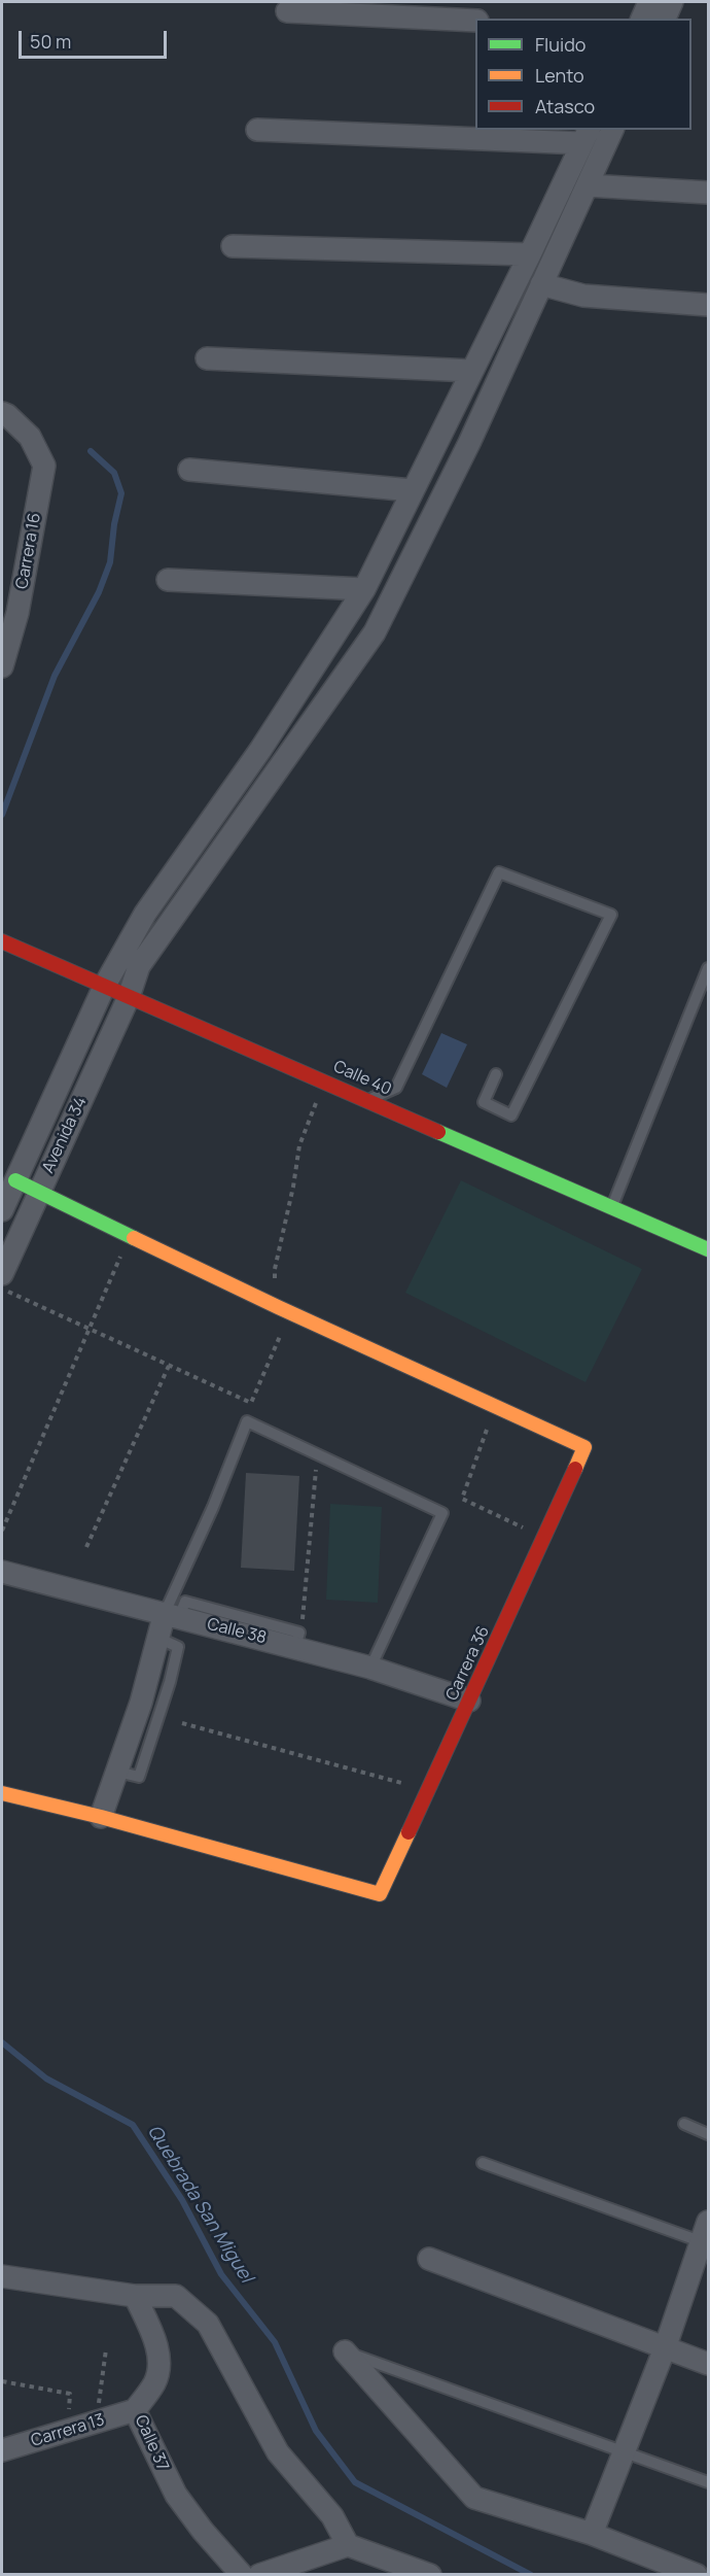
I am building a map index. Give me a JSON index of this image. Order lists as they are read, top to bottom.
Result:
{
  "streets": {
    "street": [
      "Carrera 16",
      "Calle 40",
      "Avenida 34",
      "Calle 38",
      "Carrera 36",
      "Carrera 13",
      "Calle 37"
    ]
  },
  "crossings": [
    ["Calle 40", "Avenida 34"],
    ["Calle 38", "Carrera 36"],
    ["Carrera 13", "Calle 37"]
  ],
  "water": ["Quebrada San Miguel"],
  "legend": ["Fluido", "Lento", "Atasco"],
  "scale_bar": "50 m"
}
